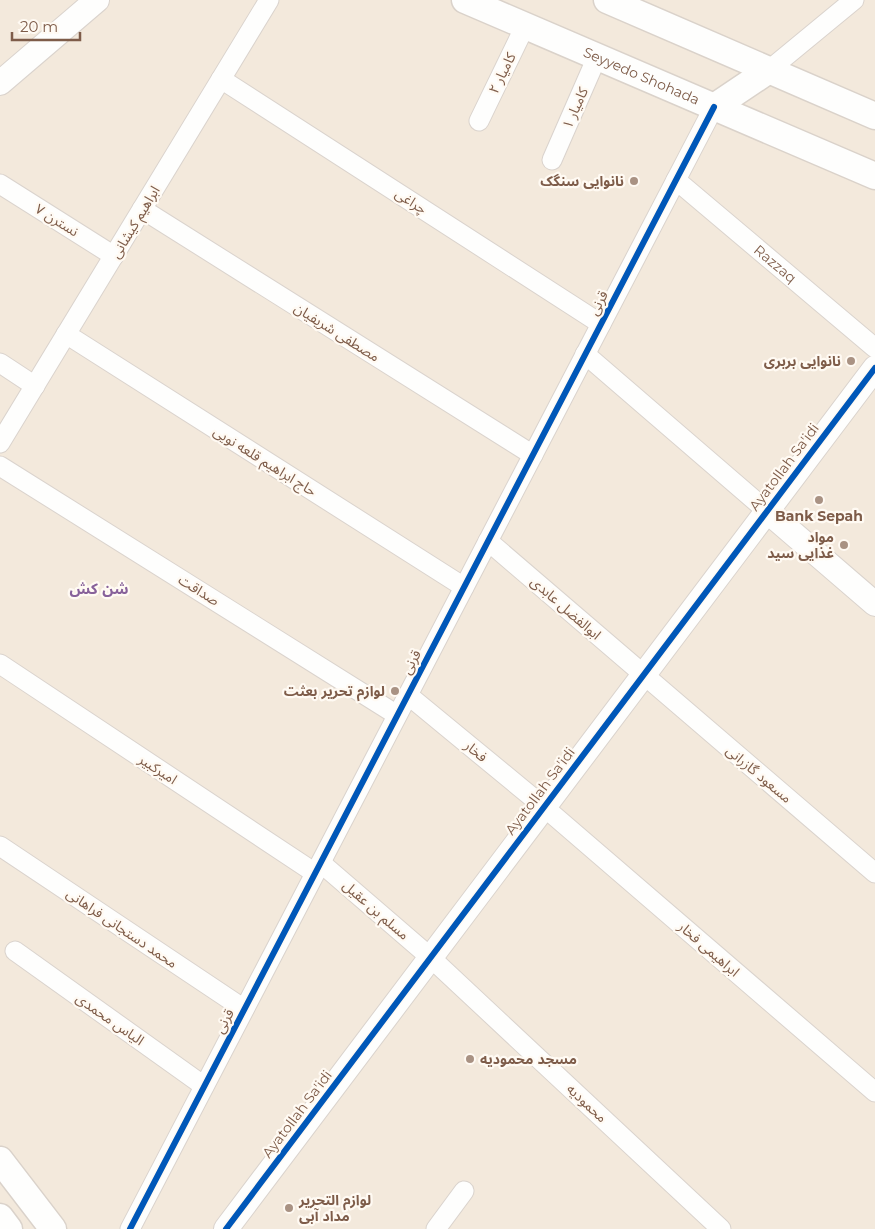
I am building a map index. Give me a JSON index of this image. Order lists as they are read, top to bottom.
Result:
{
  "streets": {
    "main road": ["Seyyedo Shohada"],
    "street": [
      "کامیار ۲",
      "کامیار ۱",
      "چراغی",
      "نسترن ۷",
      "ابراهیم کیشانی",
      "Razzaq",
      "قرنی",
      "مصطفی شریفیان",
      "حاج ابراهیم قلعه نویی",
      "Ayatollah Sa'idi",
      "صداقت",
      "ابوالفضل عابدی",
      "فخار",
      "امیرکبیر",
      "مسعود گازرانی",
      "مسلم بن عقیل",
      "محمد دستجانی فراهانی",
      "ابراهیمی فخار",
      "الیاس محمدی",
      "محمودیه"
    ]
  },
  "crossings": [
    ["کامیار ۲", "Seyyedo Shohada"],
    ["Seyyedo Shohada", "کامیار ۱"],
    ["Seyyedo Shohada", "قرنی"],
    ["چراغی", "ابراهیم کیشانی"],
    ["چراغی", "قرنی"],
    ["نسترن ۷", "ابراهیم کیشانی"],
    ["ابراهیم کیشانی", "مصطفی شریفیان"],
    ["ابراهیم کیشانی", "حاج ابراهیم قلعه نویی"],
    ["Razzaq", "قرنی"],
    ["قرنی", "مصطفی شریفیان"],
    ["قرنی", "حاج ابراهیم قلعه نویی"],
    ["قرنی", "صداقت"],
    ["قرنی", "ابوالفضل عابدی"],
    ["قرنی", "فخار"],
    ["قرنی", "امیرکبیر"],
    ["قرنی", "مسلم بن عقیل"],
    ["قرنی", "محمد دستجانی فراهانی"],
    ["قرنی", "الیاس محمدی"],
    ["Ayatollah Sa'idi", "ابوالفضل عابدی"],
    ["Ayatollah Sa'idi", "فخار"],
    ["Ayatollah Sa'idi", "مسعود گازرانی"],
    ["Ayatollah Sa'idi", "مسلم بن عقیل"],
    ["Ayatollah Sa'idi", "ابراهیمی فخار"],
    ["Ayatollah Sa'idi", "محمودیه"],
    ["ابوالفضل عابدی", "مسعود گازرانی"],
    ["فخار", "ابراهیمی فخار"],
    ["امیرکبیر", "مسلم بن عقیل"],
    ["مسلم بن عقیل", "محمودیه"]
  ],
  "districts": ["شن کش"],
  "places": [
    "نانوایی سنگک",
    "نانوایی بربری",
    "Bank Sepah",
    "مواد غذایی سید",
    "لوازم تحریر بعثت",
    "مسجد محمودیه",
    "لوازم التحریر مداد آبی"
  ],
  "scale_bar": "20 m"
}
